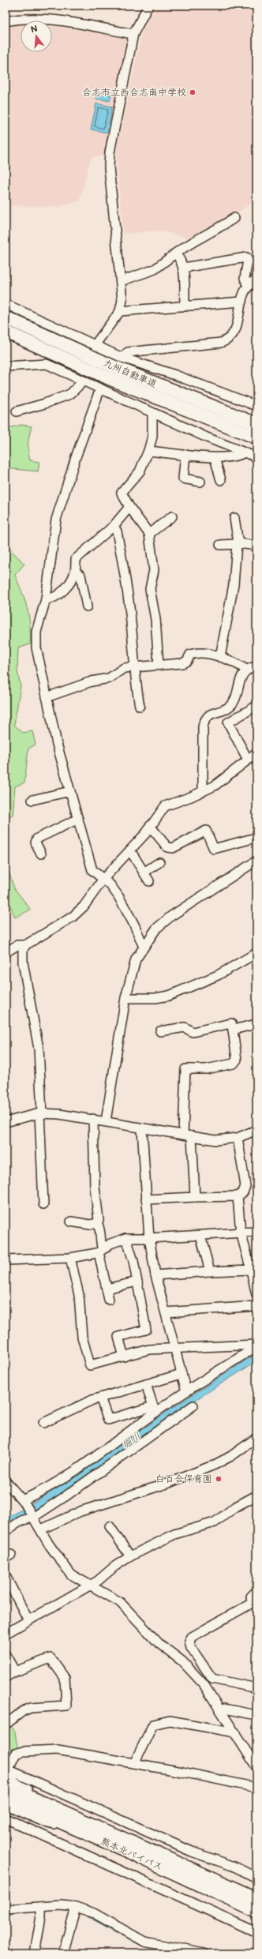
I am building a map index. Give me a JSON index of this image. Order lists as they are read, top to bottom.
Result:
{
  "streets": {
    "highway": ["九州自動車道", "熊本北バイパス"]
  },
  "water": ["堀川"],
  "places": ["合志市立西合志南中学校", "白百合保育園"],
  "north": "top"
}
